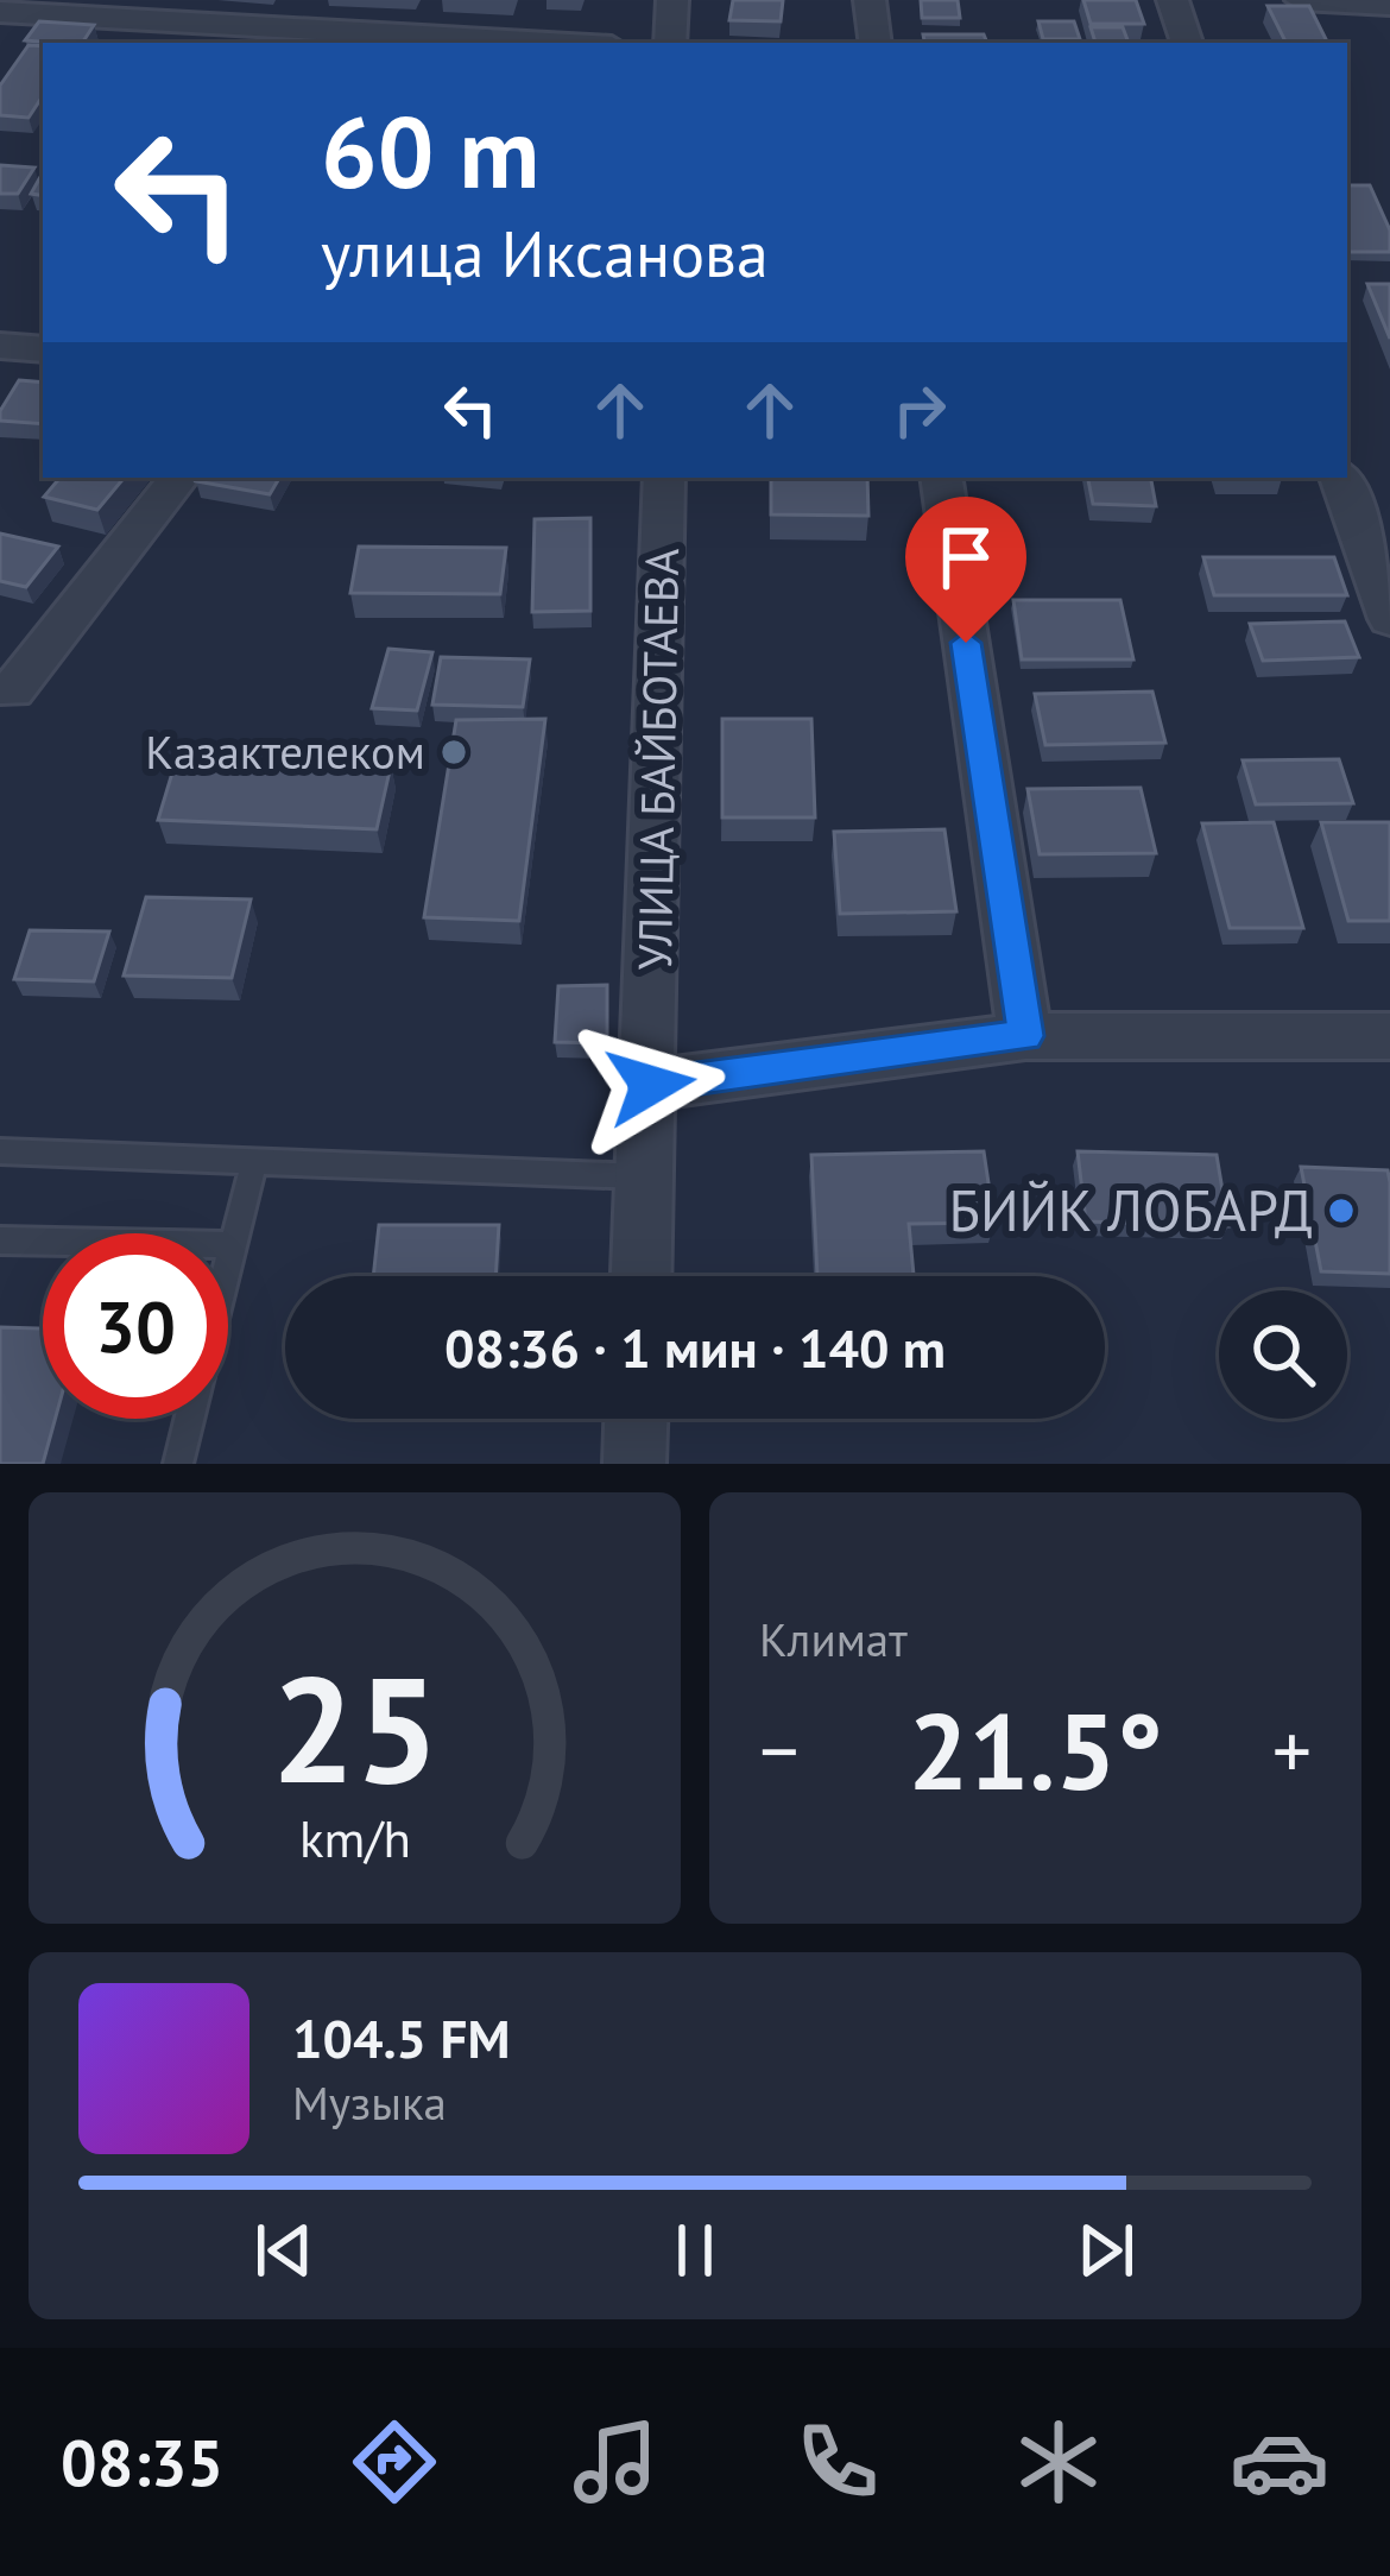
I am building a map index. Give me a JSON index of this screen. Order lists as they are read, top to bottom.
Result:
{
  "streets": {
    "street": ["УЛИЦА БАЙБОТАЕВА"]
  },
  "places": ["Казактелеком", "БИЙК ЛОБАРД"],
  "page": {
    "turn": ["60 m", "улица Иксанова"],
    "limit": "30",
    "trip": "08:36 · 1 мин · 140 m",
    "tile": "Климат",
    "heat": ["−", "21.5°", "+"],
    "song": ["104.5 FM", "Музыка"],
    "tabs": "08:35",
    "gauge": ["25", "km/h"]
  }
}
